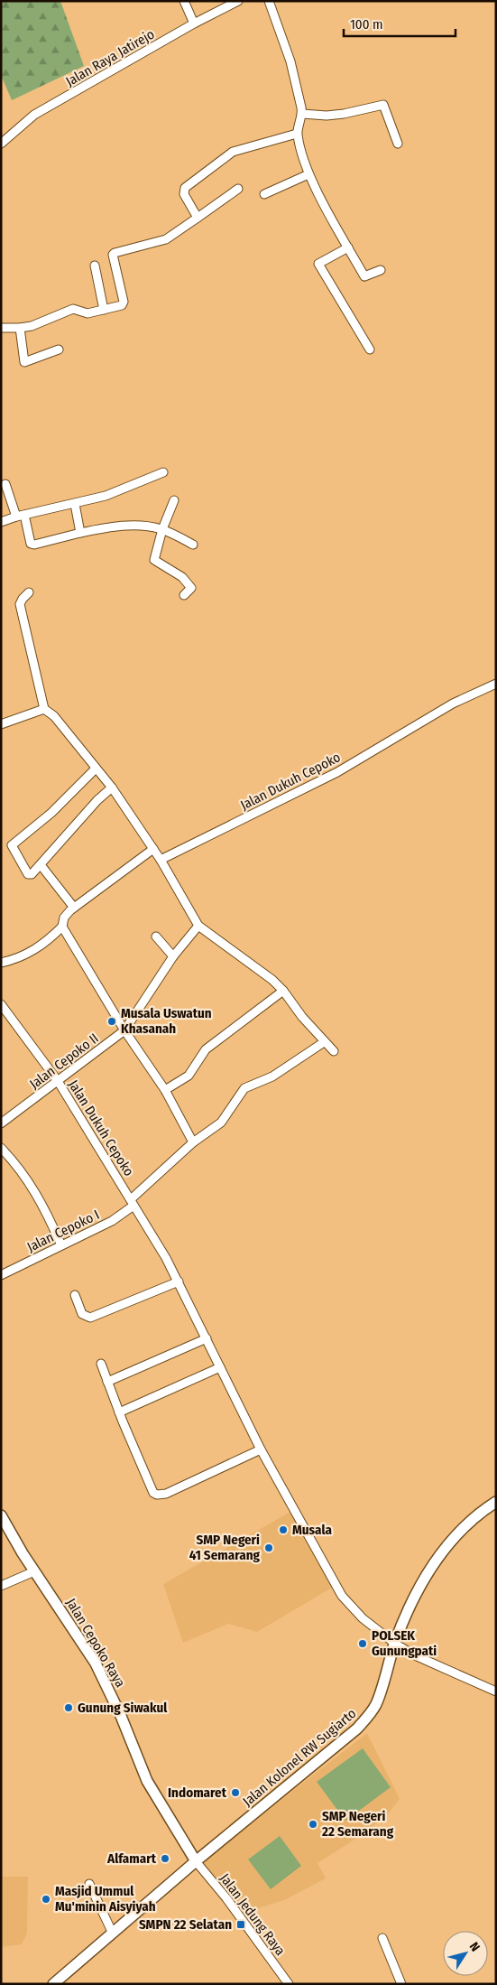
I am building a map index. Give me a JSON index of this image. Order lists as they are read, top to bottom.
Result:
{
  "streets": {
    "main road": ["Jalan Cepoko Raya", "Jalan Kolonel RW Sugiarto"],
    "street": [
      "Jalan Raya Jatirejo",
      "Jalan Dukuh Cepoko",
      "Jalan Cepoko II",
      "Jalan Cepoko I",
      "Jalan Jedung Raya"
    ]
  },
  "crossings": [
    ["Jalan Dukuh Cepoko", "Jalan Cepoko II"],
    ["Jalan Dukuh Cepoko", "Jalan Cepoko I"],
    ["Jalan Dukuh Cepoko", "Jalan Kolonel RW Sugiarto"],
    ["Jalan Cepoko Raya", "Jalan Kolonel RW Sugiarto"],
    ["Jalan Cepoko Raya", "Jalan Jedung Raya"],
    ["Jalan Kolonel RW Sugiarto", "Jalan Jedung Raya"]
  ],
  "places": {
    "other": [
      "Musala Uswatun Khasanah",
      "Musala",
      "SMP Negeri 41 Semarang",
      "POLSEK Gunungpati",
      "Gunung Siwakul",
      "Indomaret",
      "SMP Negeri 22 Semarang",
      "Alfamart",
      "Masjid Ummul Mu'minin Aisyiyah"
    ],
    "transit": ["SMPN 22 Selatan"]
  },
  "scale_bar": "100 m",
  "north": "top right"
}
